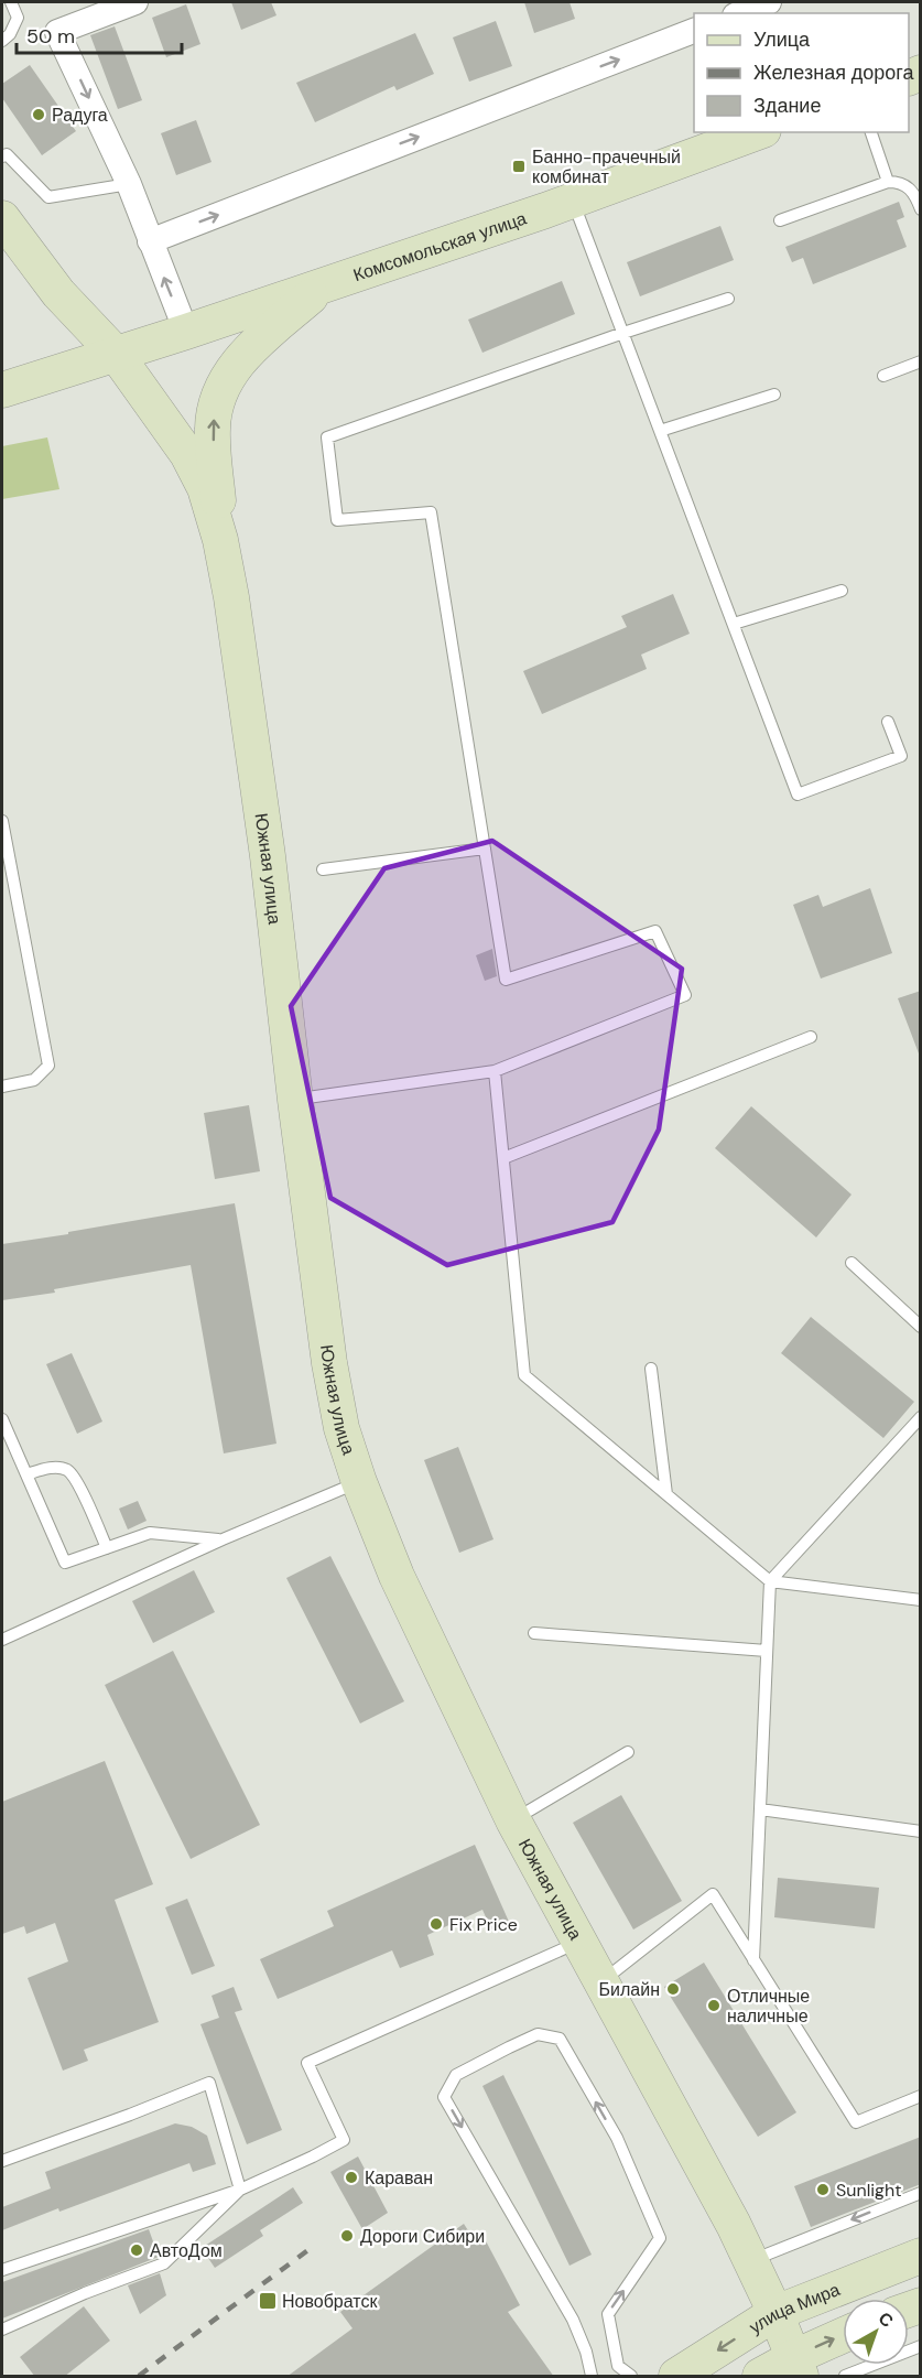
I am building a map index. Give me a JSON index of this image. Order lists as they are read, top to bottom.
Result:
{
  "streets": {
    "main road": ["Комсомольская улица", "Южная улица", "улица Мира"]
  },
  "crossings": [
    ["Комсомольская улица", "Южная улица"],
    ["Южная улица", "улица Мира"]
  ],
  "places": {
    "other": [
      "Радуга",
      "Fix Price",
      "Билайн",
      "Отличные наличные",
      "Караван",
      "Sunlight",
      "Дороги Сибири",
      "АвтоДом"
    ],
    "transit": ["Банно-прачечный комбинат", "Новобратск"]
  },
  "legend": ["Улица", "Железная дорога", "Здание"],
  "scale_bar": "50 m",
  "north": "top right"
}
